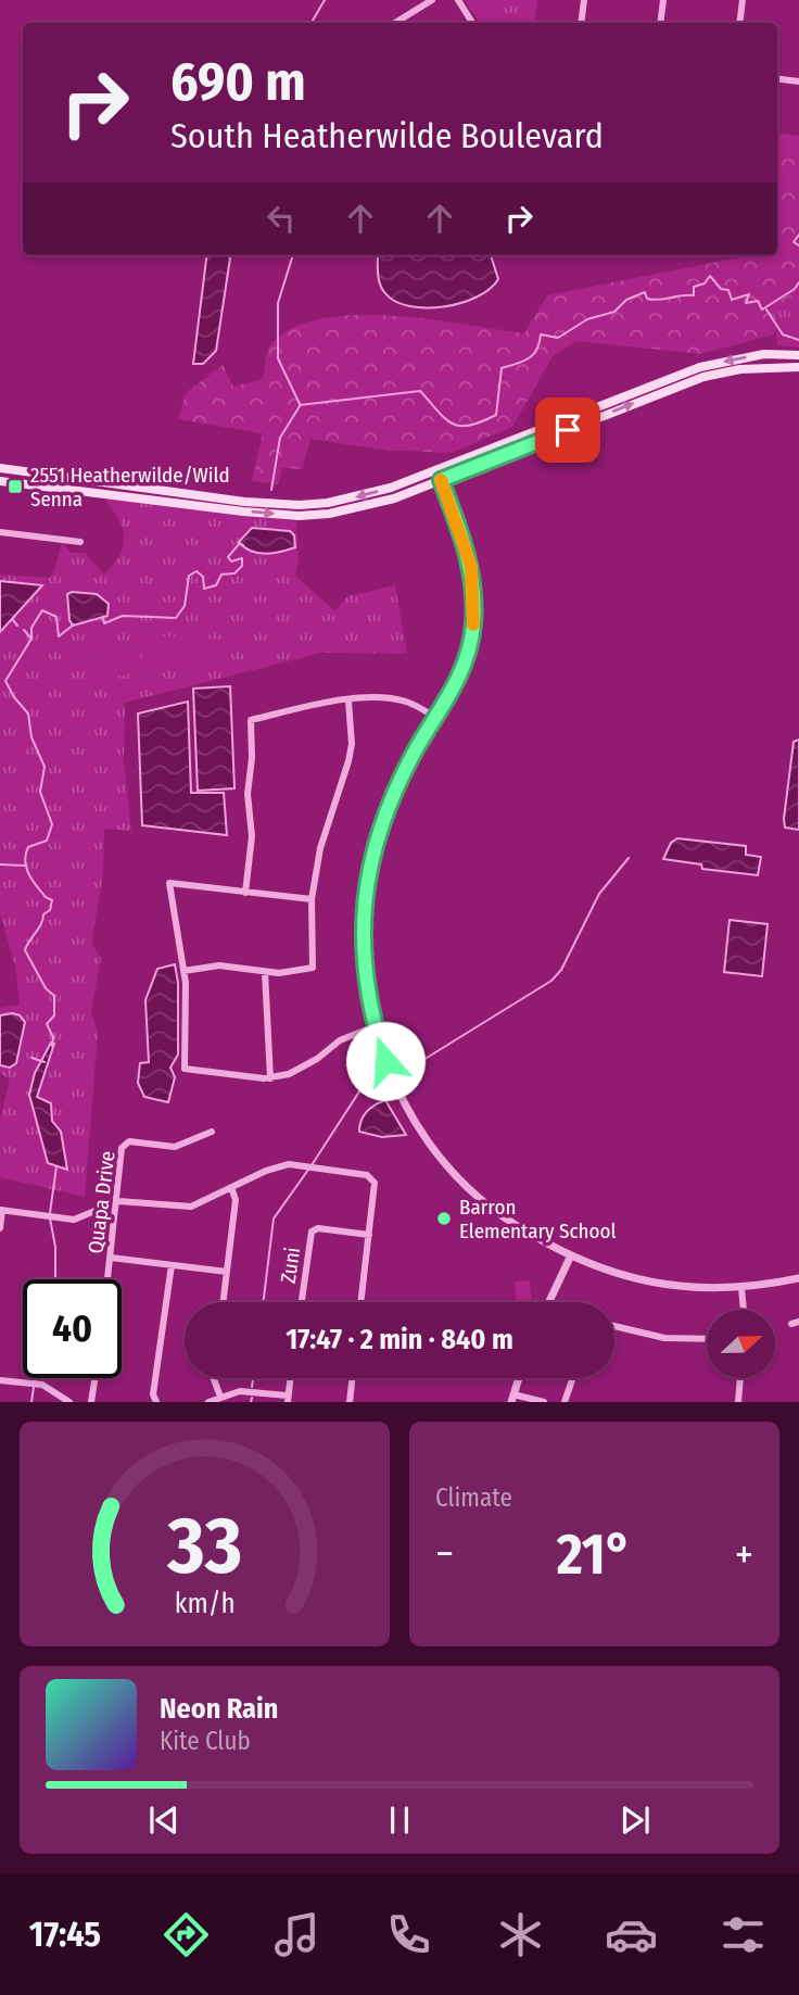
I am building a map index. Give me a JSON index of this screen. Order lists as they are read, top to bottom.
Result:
{
  "streets": {
    "street": ["Quapa Drive", "Zuni"]
  },
  "places": {
    "transit": ["2551 Heatherwilde/Wild Senna"],
    "other": ["Barron Elementary School"]
  },
  "north": "right",
  "page": {
    "turn": ["690 m", "South Heatherwilde Boulevard"],
    "limit": "40",
    "trip": "17:47 · 2 min · 840 m",
    "tile": "Climate",
    "heat": ["−", "21°", "+"],
    "song": ["Neon Rain", "Kite Club"],
    "tabs": "17:45",
    "gauge": ["33", "km/h"]
  }
}
